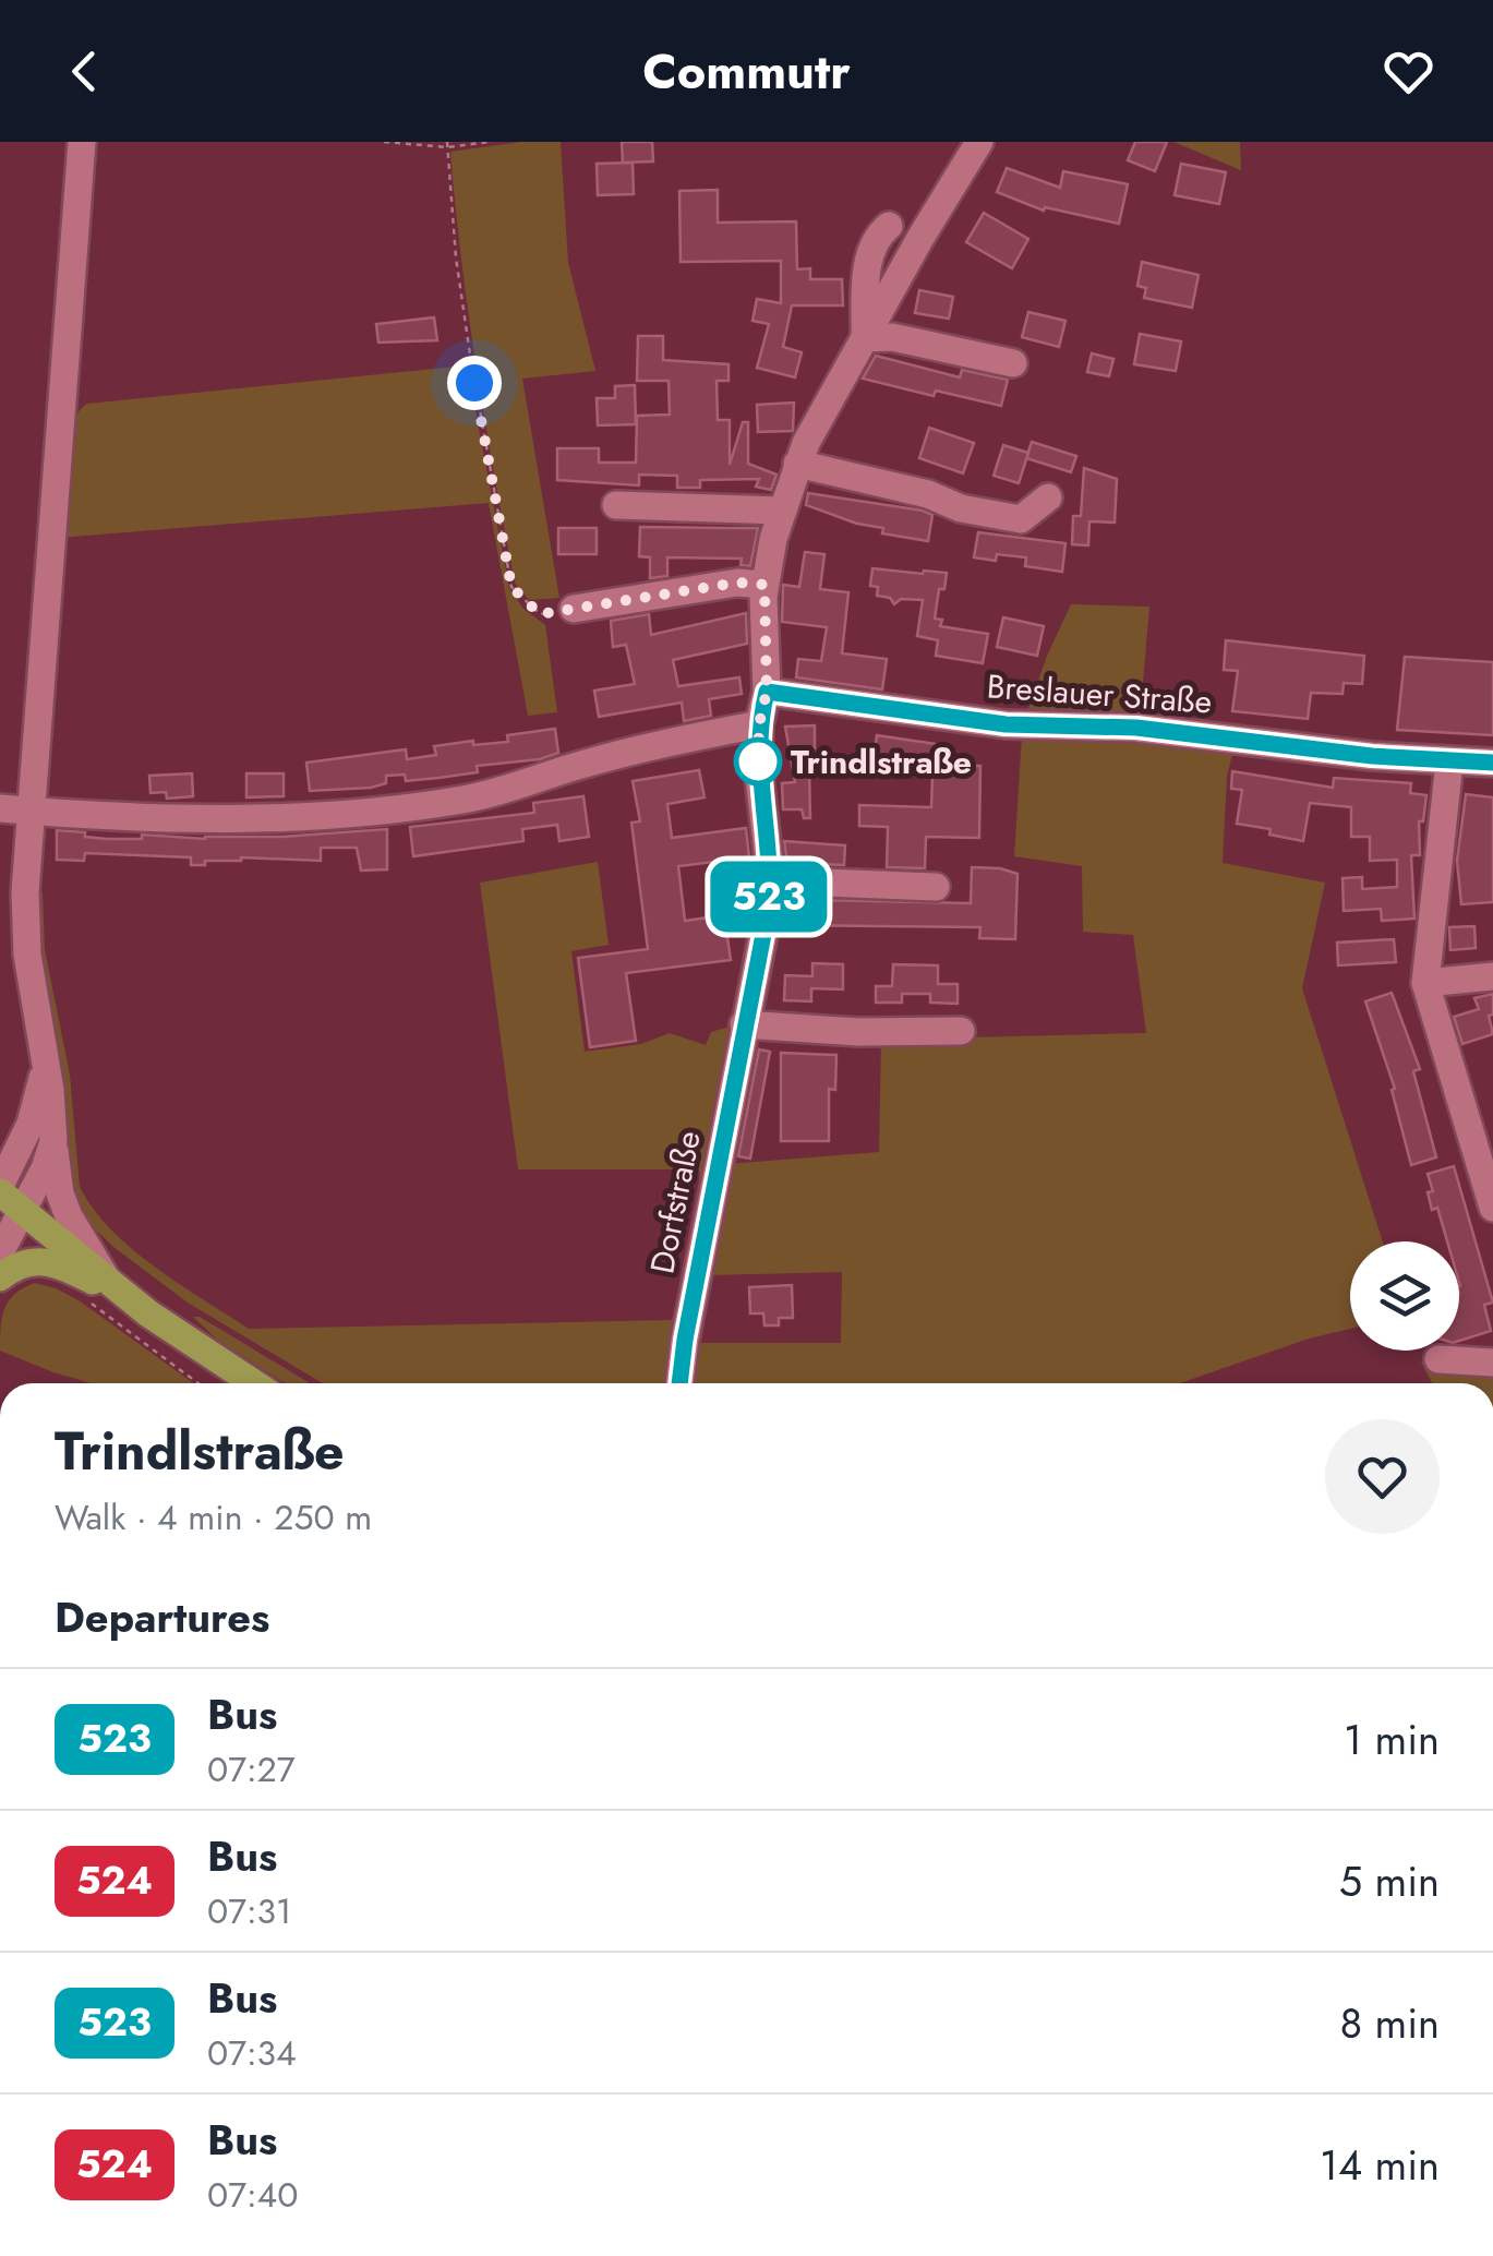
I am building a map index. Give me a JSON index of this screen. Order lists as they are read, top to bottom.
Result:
{
  "streets": {
    "street": ["Breslauer Straße", "Dorfstraße"]
  },
  "crossings": [
    ["Breslauer Straße", "Dorfstraße"]
  ],
  "places": ["Trindlstraße"],
  "lines": ["bus line 523"],
  "page": {
    "header": "Commutr",
    "on_map": "523",
    "heading": [
      ["Trindlstraße", "Walk · 4 min · 250 m"],
      "Departures"
    ],
    "list": [
      {
        "mark": "523",
        "name": "Bus",
        "note": "07:27",
        "value": "1 min"
      },
      {
        "mark": "524",
        "name": "Bus",
        "note": "07:31",
        "value": "5 min"
      },
      {
        "mark": "523",
        "name": "Bus",
        "note": "07:34",
        "value": "8 min"
      },
      {
        "mark": "524",
        "name": "Bus",
        "note": "07:40",
        "value": "14 min"
      }
    ]
  }
}
